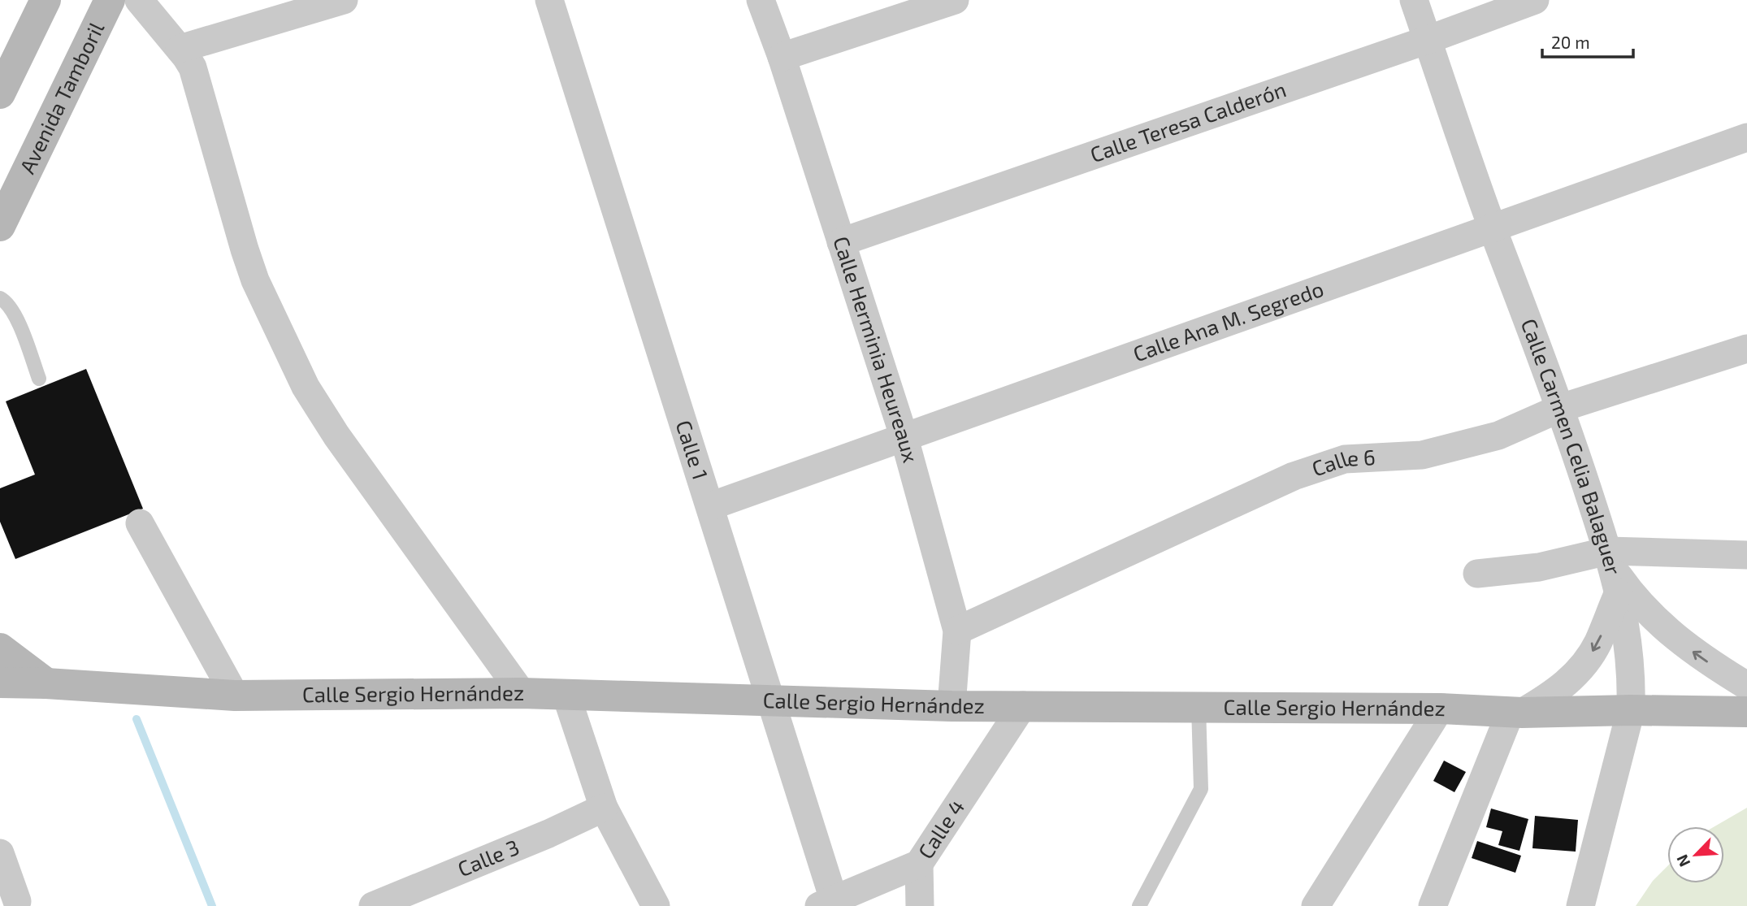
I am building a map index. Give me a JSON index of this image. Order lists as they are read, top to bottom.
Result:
{
  "streets": {
    "street": [
      "Avenida Tamboril",
      "Calle Teresa Calderón",
      "Calle Ana M. Segredo",
      "Calle Herminia Heureaux",
      "Calle Carmen Celia Balaguer",
      "Calle 1",
      "Calle 6",
      "Calle Sergio Hernández",
      "Calle 4",
      "Calle 3"
    ]
  },
  "crossings": [
    ["Calle Teresa Calderón", "Calle Herminia Heureaux"],
    ["Calle Teresa Calderón", "Calle Carmen Celia Balaguer"],
    ["Calle Ana M. Segredo", "Calle Herminia Heureaux"],
    ["Calle Ana M. Segredo", "Calle Carmen Celia Balaguer"],
    ["Calle Ana M. Segredo", "Calle 1"],
    ["Calle Herminia Heureaux", "Calle 6"],
    ["Calle Herminia Heureaux", "Calle Sergio Hernández"],
    ["Calle Carmen Celia Balaguer", "Calle 6"],
    ["Calle Carmen Celia Balaguer", "Calle Sergio Hernández"],
    ["Calle 1", "Calle Sergio Hernández"],
    ["Calle 1", "Calle 4"],
    ["Calle Sergio Hernández", "Calle 4"]
  ],
  "scale_bar": "20 m",
  "north": "bottom left"
}
